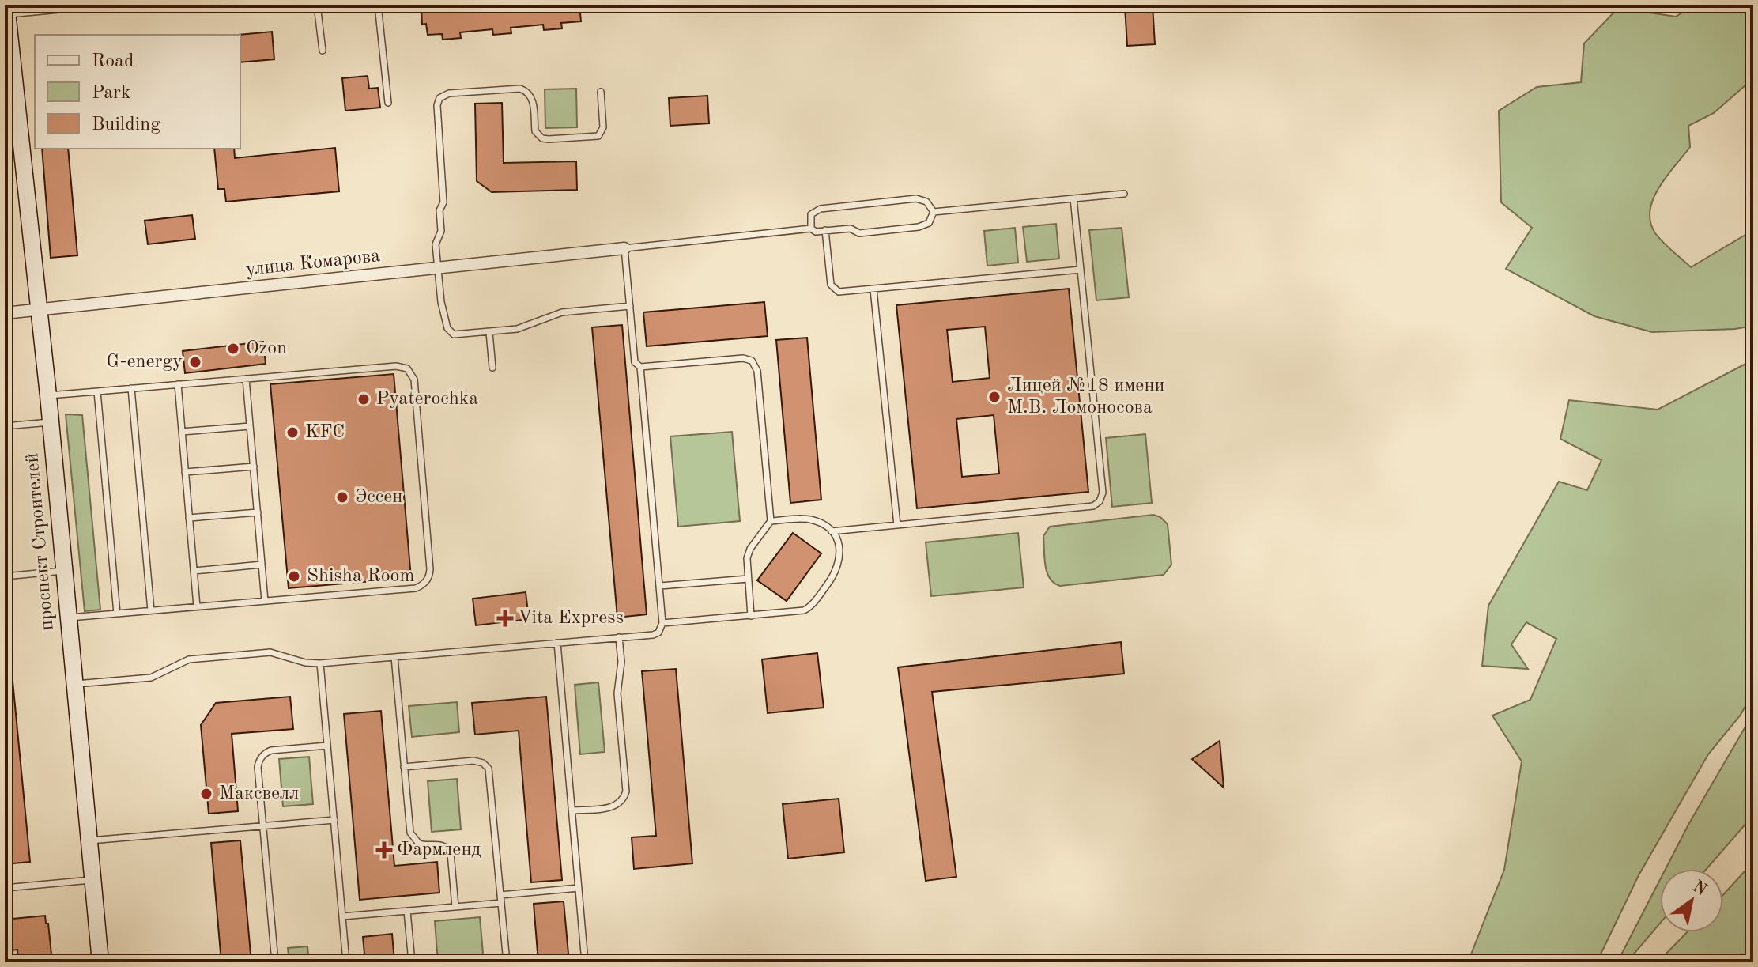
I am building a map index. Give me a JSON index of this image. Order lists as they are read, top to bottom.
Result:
{
  "streets": {
    "street": ["улица Комарова", "проспект Строителей"]
  },
  "crossings": [
    ["улица Комарова", "проспект Строителей"]
  ],
  "places": {
    "other": [
      "Ozon",
      "G-energy",
      "Лицей №18 имени М.В. Ломоносова",
      "Pyaterochka",
      "KFC",
      "Эссен",
      "Shisha Room",
      "Максвелл"
    ],
    "health": ["Vita Express", "Фармленд"]
  },
  "legend": ["Road", "Park", "Building"],
  "north": "top right"
}
